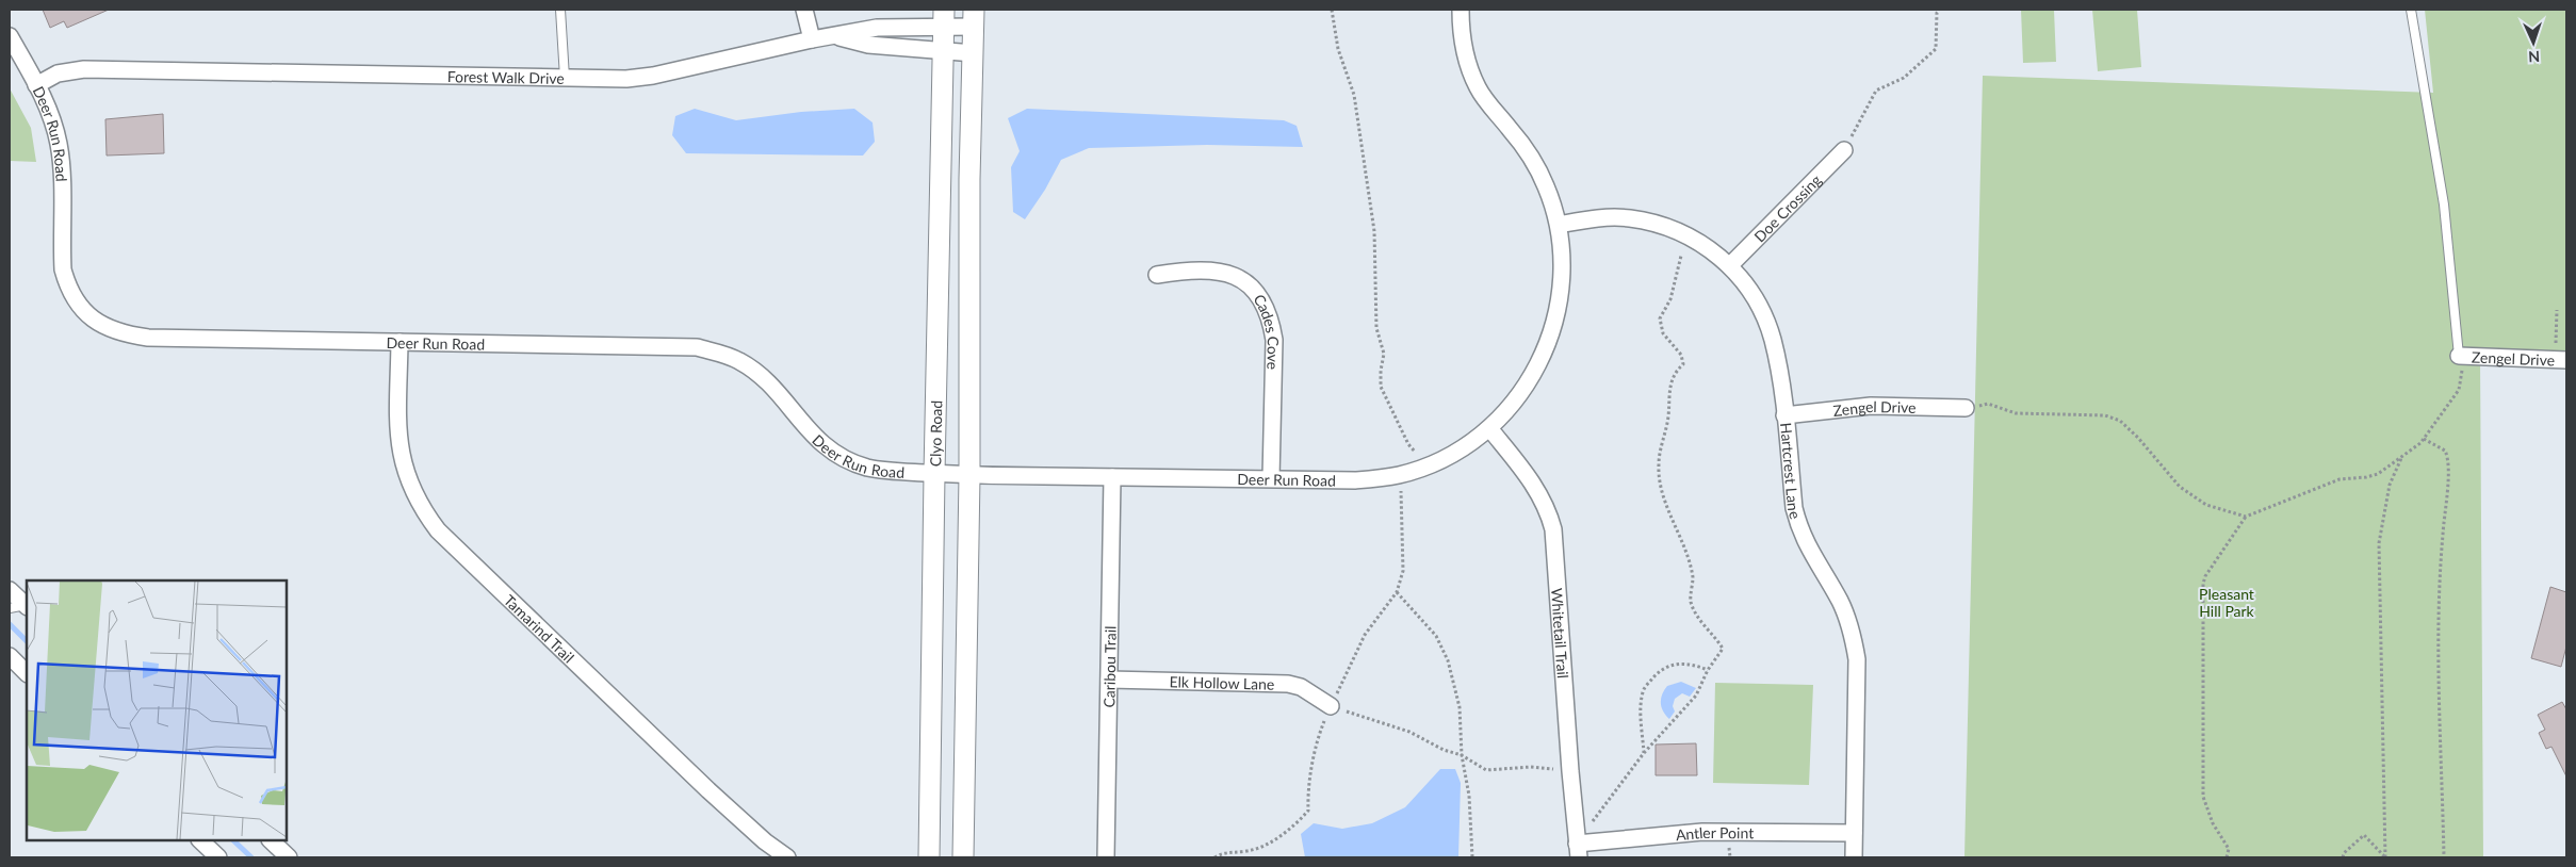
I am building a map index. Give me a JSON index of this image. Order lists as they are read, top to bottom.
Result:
{
  "streets": {
    "street": [
      "Forest Walk Drive",
      "Deer Run Road",
      "Doe Crossing",
      "Cades Cove",
      "Zengel Drive",
      "Clyo Road",
      "Hartcrest Lane",
      "Tamarind Trail",
      "Whitetail Trail",
      "Caribou Trail",
      "Elk Hollow Lane",
      "Antler Point"
    ]
  },
  "crossings": [
    ["Forest Walk Drive", "Deer Run Road"],
    ["Forest Walk Drive", "Clyo Road"],
    ["Deer Run Road", "Cades Cove"],
    ["Deer Run Road", "Clyo Road"],
    ["Deer Run Road", "Hartcrest Lane"],
    ["Deer Run Road", "Tamarind Trail"],
    ["Deer Run Road", "Whitetail Trail"],
    ["Deer Run Road", "Caribou Trail"],
    ["Doe Crossing", "Hartcrest Lane"],
    ["Zengel Drive", "Hartcrest Lane"],
    ["Hartcrest Lane", "Antler Point"],
    ["Whitetail Trail", "Antler Point"],
    ["Caribou Trail", "Elk Hollow Lane"]
  ],
  "parks": ["Pleasant Hill Park"],
  "north": "bottom"
}
